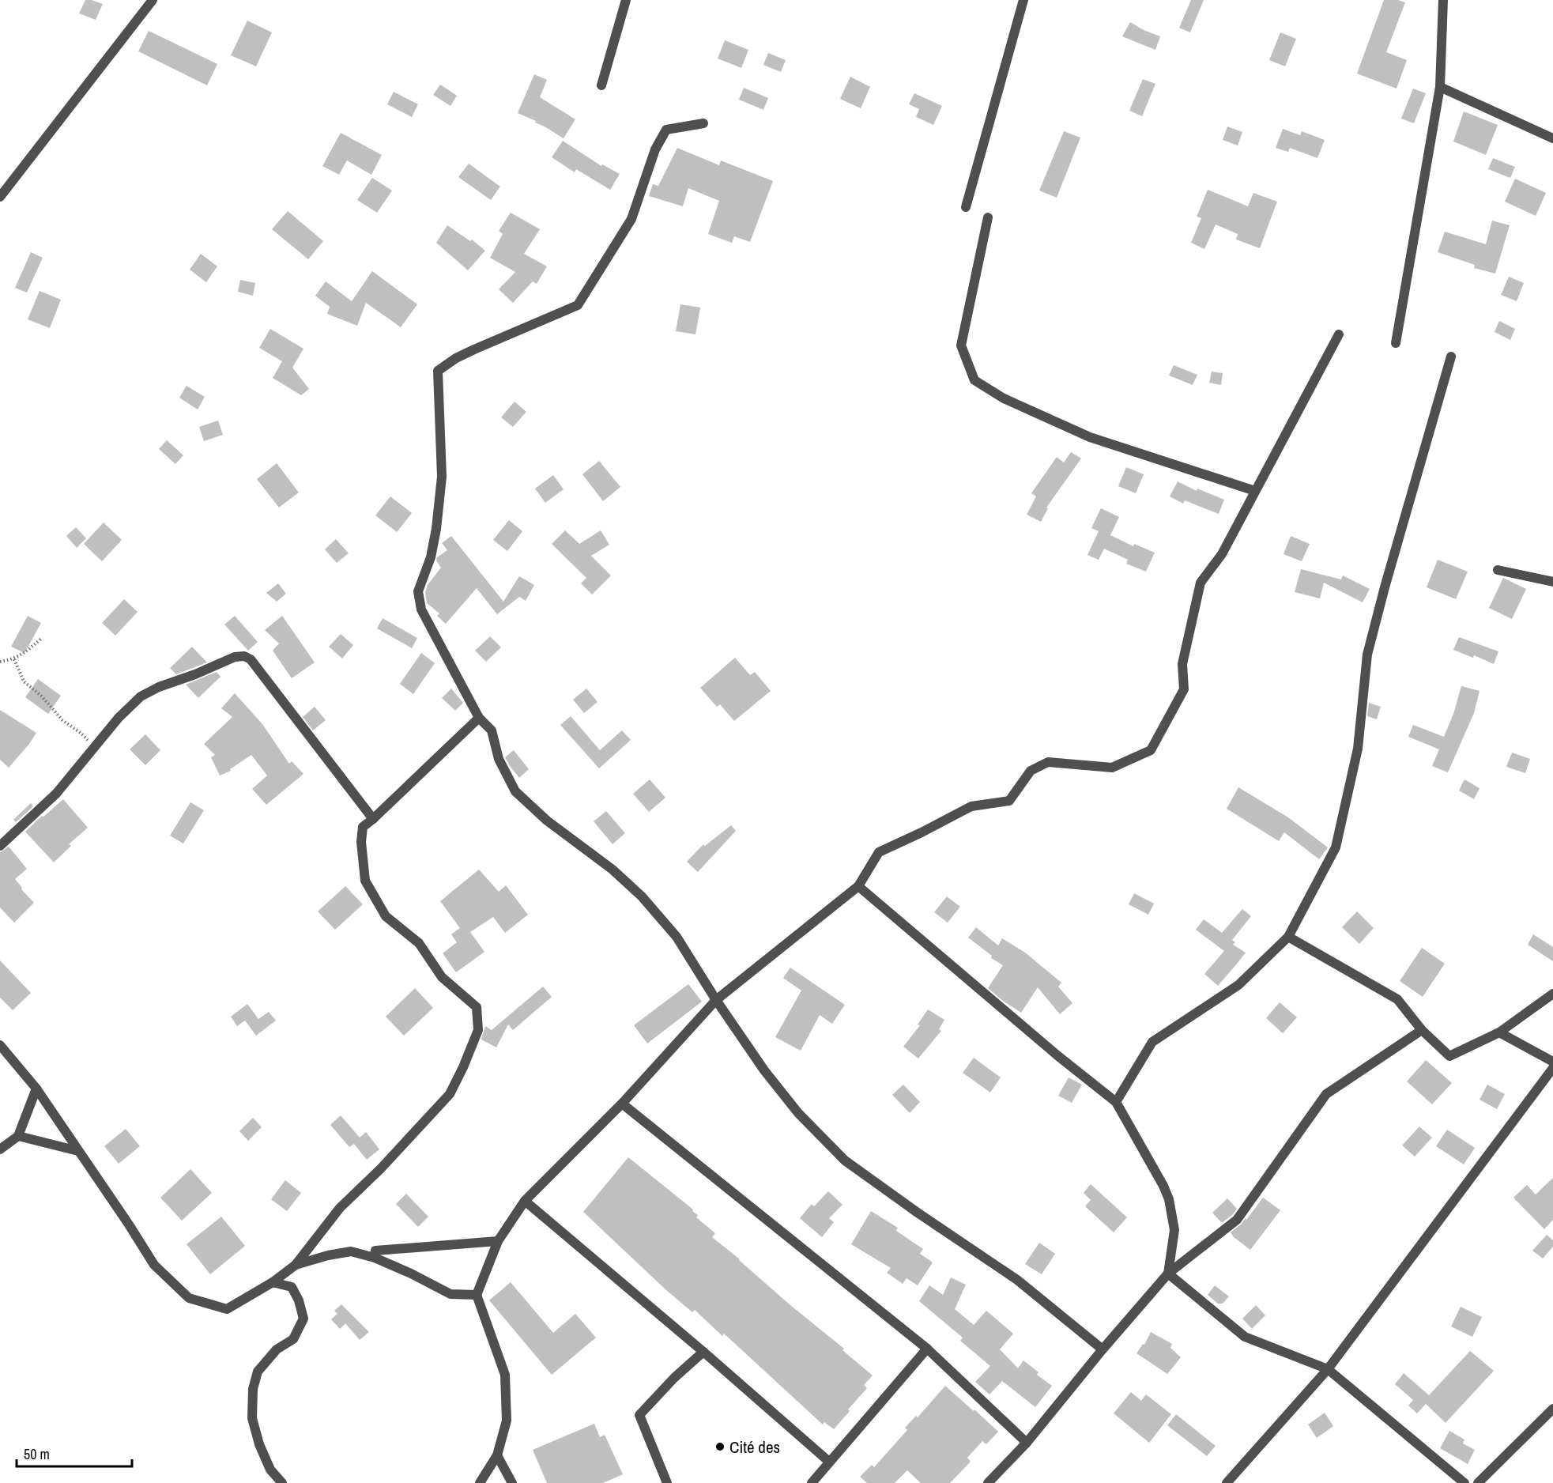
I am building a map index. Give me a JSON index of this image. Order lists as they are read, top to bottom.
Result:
{
  "places": ["Cité des"],
  "scale_bar": "50 m"
}
